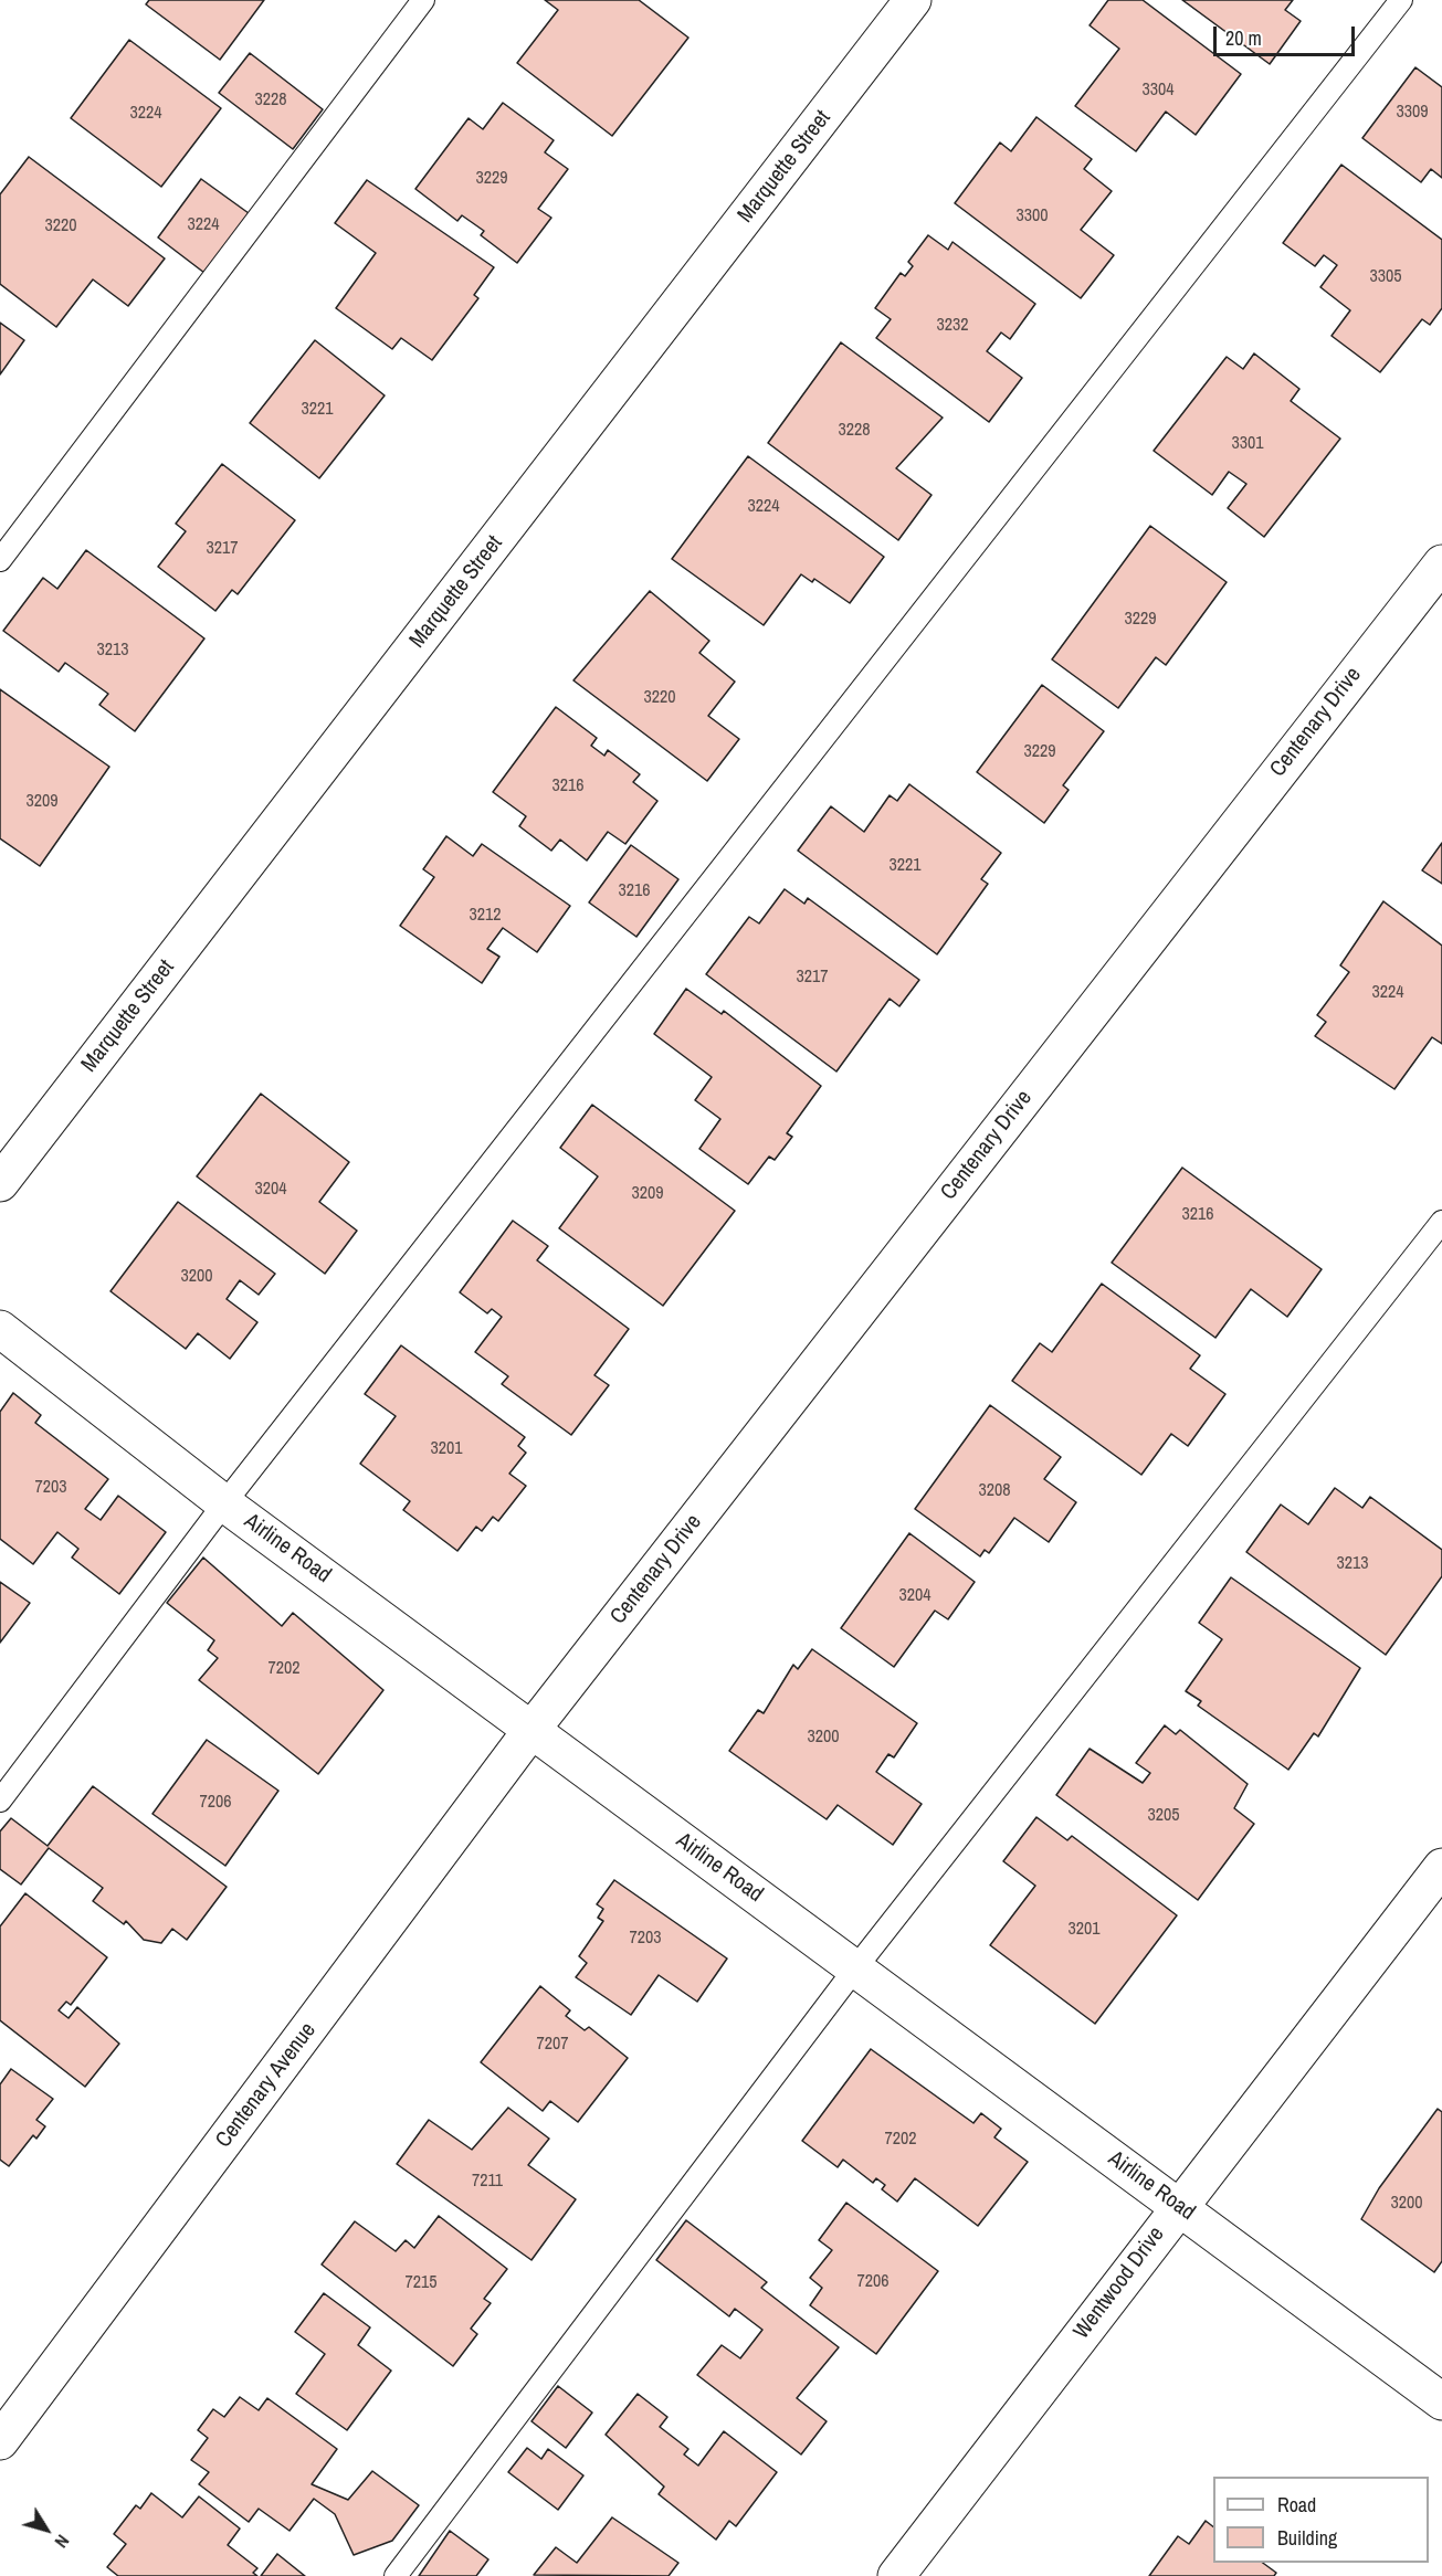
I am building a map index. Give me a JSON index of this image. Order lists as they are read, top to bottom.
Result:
{
  "streets": {
    "street": [
      "Marquette Street",
      "Centenary Drive",
      "Airline Road",
      "Centenary Avenue",
      "Wentwood Drive"
    ]
  },
  "crossings": [
    ["Centenary Drive", "Airline Road"],
    ["Centenary Drive", "Centenary Avenue"],
    ["Airline Road", "Centenary Avenue"],
    ["Airline Road", "Wentwood Drive"]
  ],
  "house_numbers": [
    "3304",
    "3228",
    "3309",
    "3224",
    "3229",
    "3300",
    "3224",
    "3220",
    "3305",
    "3232",
    "3221",
    "3228",
    "3301",
    "3224",
    "3217",
    "3229",
    "3213",
    "3220",
    "3229",
    "3216",
    "3209",
    "3221",
    "3216",
    "3212",
    "3217",
    "3224",
    "3204",
    "3209",
    "3216",
    "3200",
    "3201",
    "7203",
    "3208",
    "3213",
    "3204",
    "7202",
    "3200",
    "7206",
    "3205",
    "3201",
    "7203",
    "7207",
    "7202",
    "7211",
    "3200",
    "7206",
    "7215"
  ],
  "legend": ["Road", "Building"],
  "scale_bar": "20 m",
  "north": "bottom right"
}
